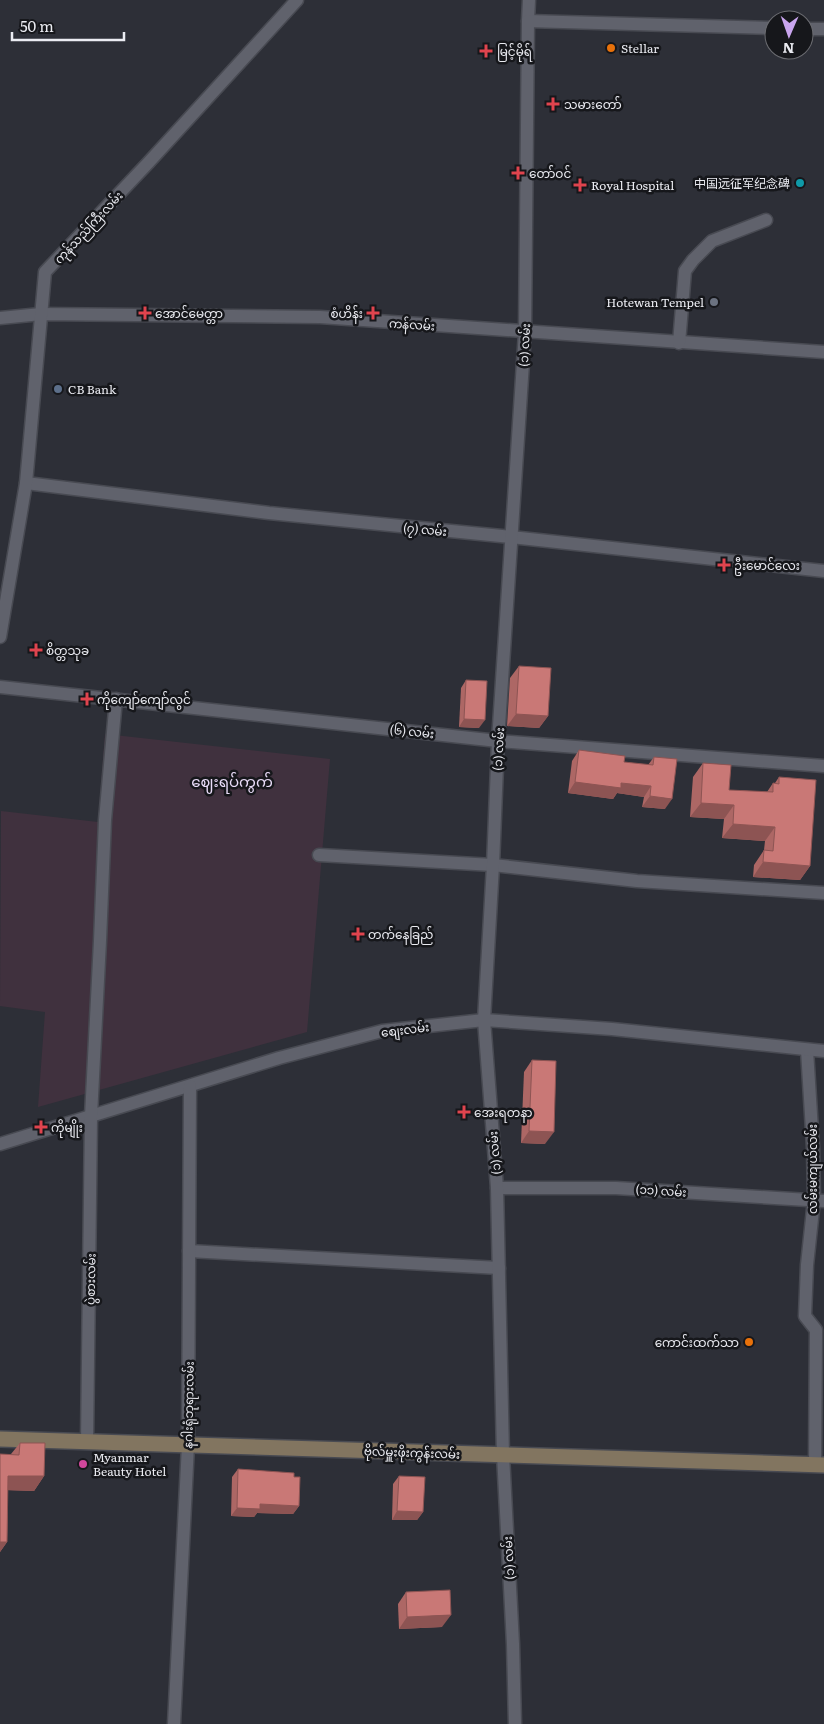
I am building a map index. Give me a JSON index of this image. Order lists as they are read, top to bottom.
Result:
{
  "streets": {
    "street": [
      "ကုန်သည်ကြီးလမ်း",
      "ကန်လမ်း",
      "(၁) လမ်း",
      "(၇) လမ်း",
      "(၆) လမ်း",
      "စျေးလမ်း",
      "လမ်းမကျယ်လမ်း",
      "(၁၁) လမ်း",
      "ပွဲစားလမ်း",
      "နဂါးရုံဘုရားလမ်း",
      "ဗိုလ်မှူးဖိုးကွန်းလမ်း"
    ]
  },
  "crossings": [
    ["ကုန်သည်ကြီးလမ်း", "ကန်လမ်း"],
    ["ကုန်သည်ကြီးလမ်း", "(၇) လမ်း"],
    ["ကန်လမ်း", "(၁) လမ်း"],
    ["(၁) လမ်း", "(၇) လမ်း"],
    ["(၁) လမ်း", "(၆) လမ်း"],
    ["(၁) လမ်း", "စျေးလမ်း"],
    ["(၁) လမ်း", "(၁၁) လမ်း"],
    ["(၁) လမ်း", "ဗိုလ်မှူးဖိုးကွန်းလမ်း"],
    ["(၆) လမ်း", "ပွဲစားလမ်း"],
    ["စျေးလမ်း", "လမ်းမကျယ်လမ်း"],
    ["စျေးလမ်း", "ပွဲစားလမ်း"],
    ["စျေးလမ်း", "နဂါးရုံဘုရားလမ်း"],
    ["လမ်းမကျယ်လမ်း", "(၁၁) လမ်း"],
    ["လမ်းမကျယ်လမ်း", "ဗိုလ်မှူးဖိုးကွန်းလမ်း"],
    ["ပွဲစားလမ်း", "ဗိုလ်မှူးဖိုးကွန်းလမ်း"],
    ["နဂါးရုံဘုရားလမ်း", "ဗိုလ်မှူးဖိုးကွန်းလမ်း"]
  ],
  "districts": ["ဈေးရပ်ကွက်"],
  "places": {
    "other": [
      "Stellar",
      "中国远征军纪念碑",
      "Hotewan Tempel",
      "CB Bank",
      "ကောင်းထက်သာ",
      "Myanmar Beauty Hotel"
    ],
    "health": [
      "မြင့်မိုရ်",
      "သမားတော်",
      "တော်ဝင်",
      "Royal Hospital",
      "အောင်မေတ္တာ",
      "စံဟိန်း",
      "ဦးမောင်လေး",
      "စိတ္တသုခ",
      "ကိုကျော်ကျော်လွင်",
      "တက်နေခြည်",
      "အေးရတနာ",
      "ကိုမျိုး"
    ]
  },
  "scale_bar": "50 m",
  "north": "bottom"
}
